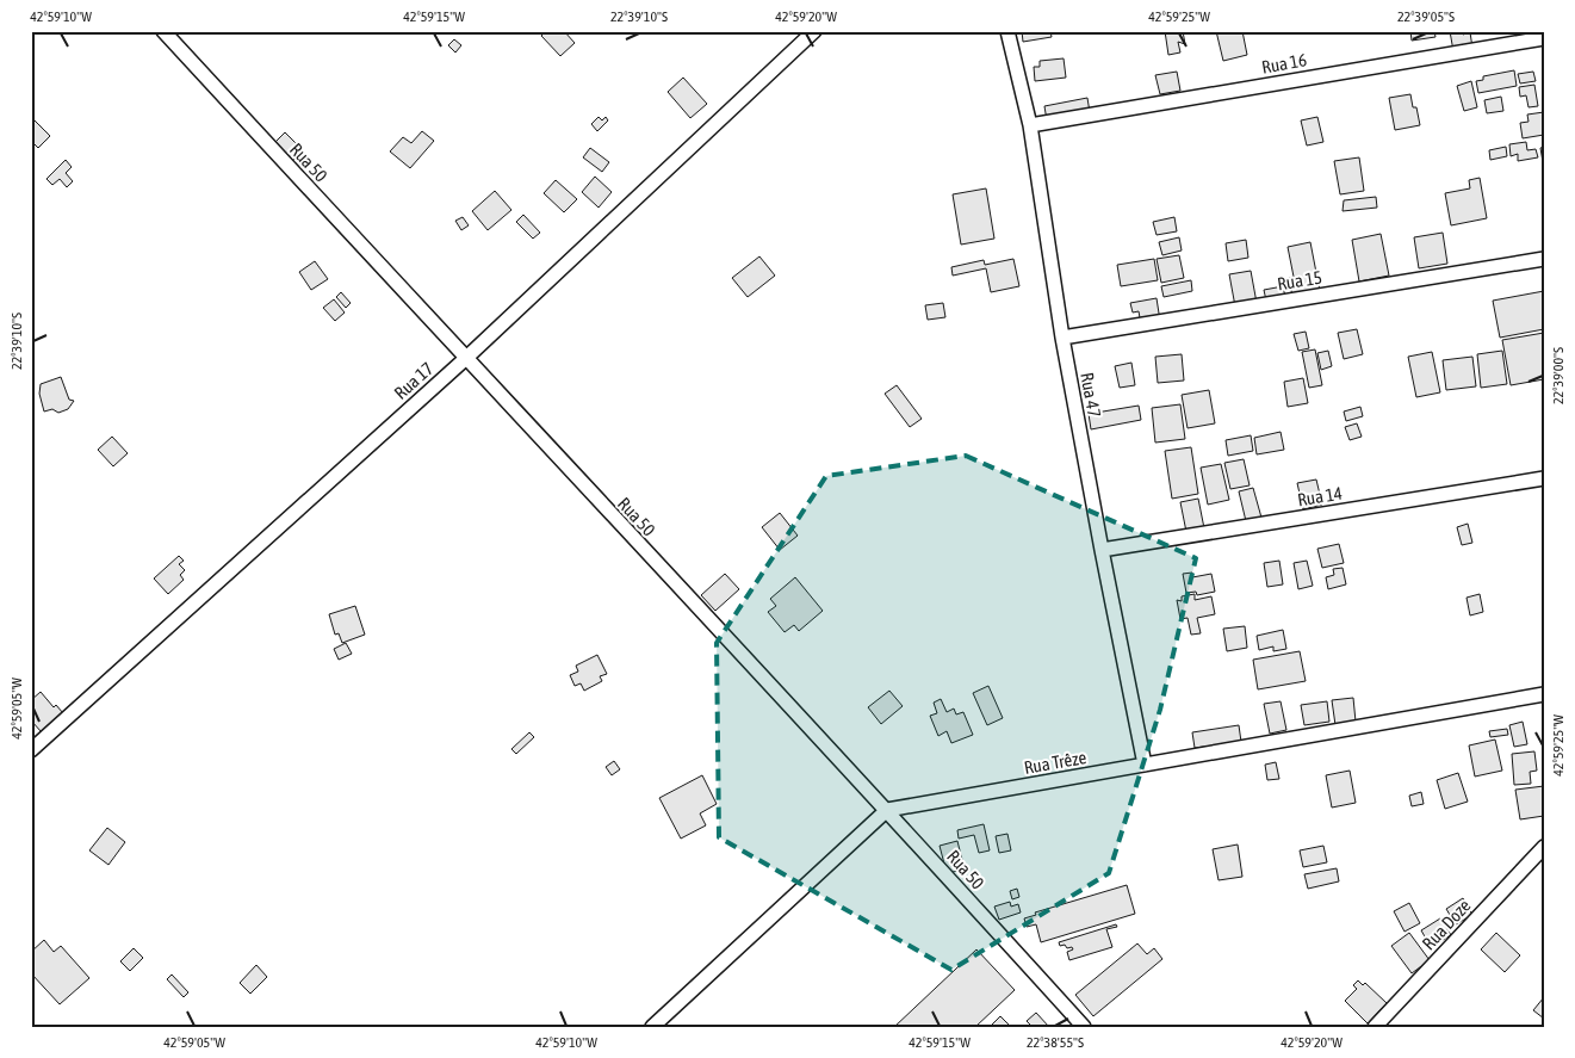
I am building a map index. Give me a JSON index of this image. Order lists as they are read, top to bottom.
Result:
{
  "streets": {
    "street": [
      "Rua 16",
      "Rua 50",
      "Rua 15",
      "Rua 17",
      "Rua 47",
      "Rua 14",
      "Rua Trêze",
      "Rua Doze"
    ]
  },
  "crossings": [
    ["Rua 16", "Rua 47"],
    ["Rua 50", "Rua 17"],
    ["Rua 50", "Rua Trêze"],
    ["Rua 15", "Rua 47"],
    ["Rua 47", "Rua 14"],
    ["Rua 47", "Rua Trêze"]
  ],
  "coordinates": [
    "42°59'10\"W",
    "42°59'15\"W",
    "22°39'10\"S",
    "42°59'20\"W",
    "42°59'25\"W",
    "22°39'05\"S",
    "22°39'00\"S",
    "42°59'05\"W",
    "22°38'55\"S"
  ]
}
